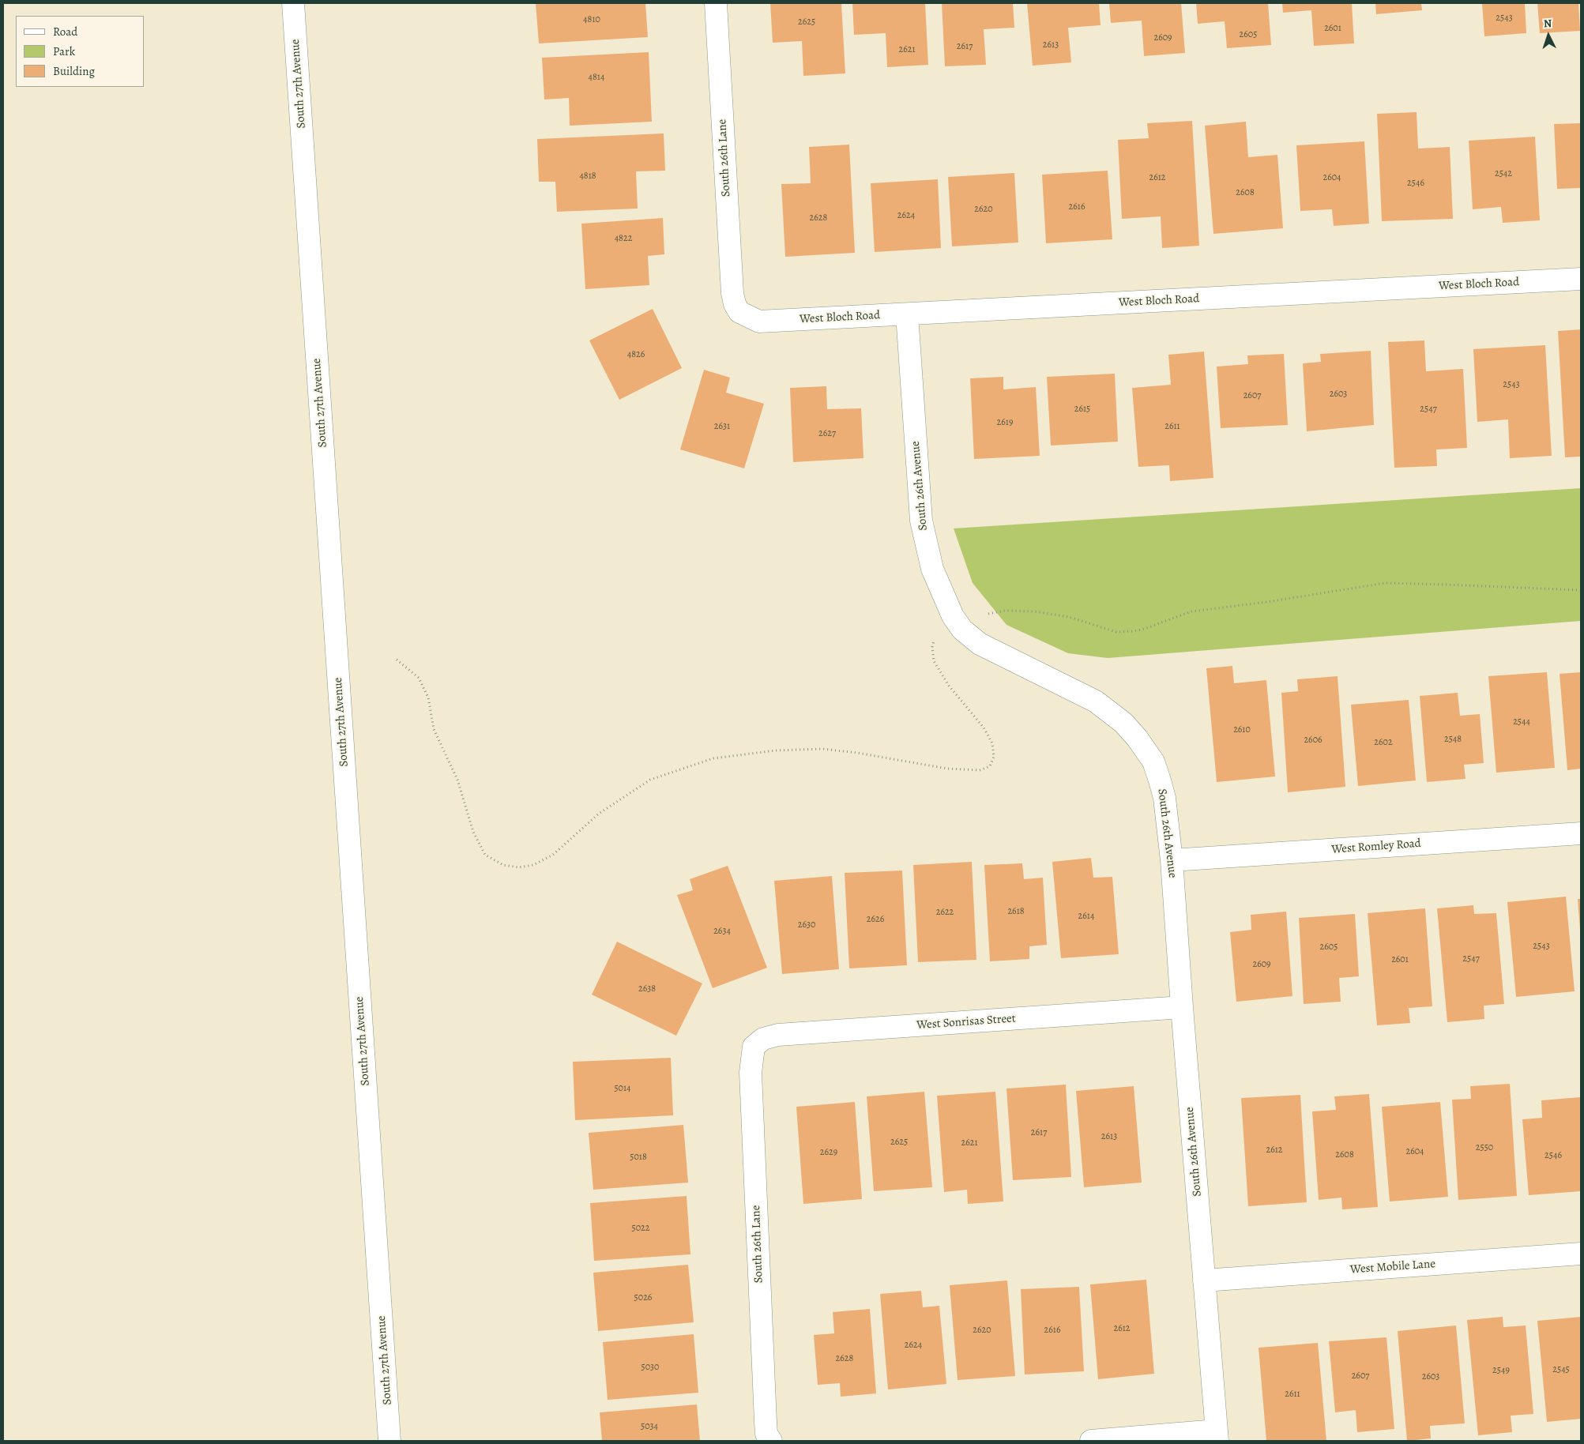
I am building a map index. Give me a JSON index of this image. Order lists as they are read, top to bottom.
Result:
{
  "streets": {
    "street": [
      "South 27th Avenue",
      "South 26th Lane",
      "West Bloch Road",
      "South 26th Avenue",
      "West Romley Road",
      "West Sonrisas Street",
      "West Mobile Lane"
    ]
  },
  "crossings": [
    ["South 26th Lane", "West Bloch Road"],
    ["South 26th Lane", "West Sonrisas Street"],
    ["West Bloch Road", "South 26th Avenue"],
    ["South 26th Avenue", "West Romley Road"],
    ["South 26th Avenue", "West Sonrisas Street"],
    ["South 26th Avenue", "West Mobile Lane"]
  ],
  "house_numbers": [
    "2543",
    "4810",
    "2625",
    "2601",
    "2605",
    "2609",
    "2613",
    "2617",
    "2621",
    "4814",
    "2542",
    "4818",
    "2612",
    "2604",
    "2546",
    "2608",
    "2616",
    "2620",
    "2624",
    "2628",
    "4822",
    "4826",
    "2543",
    "2603",
    "2607",
    "2615",
    "2547",
    "2619",
    "2631",
    "2611",
    "2627",
    "2544",
    "2610",
    "2548",
    "2606",
    "2602",
    "2618",
    "2622",
    "2614",
    "2626",
    "2630",
    "2634",
    "2543",
    "2605",
    "2547",
    "2601",
    "2609",
    "2638",
    "5014",
    "2617",
    "2613",
    "2625",
    "2621",
    "2550",
    "2612",
    "2604",
    "2629",
    "2608",
    "2546",
    "5018",
    "5022",
    "5026",
    "2612",
    "2620",
    "2616",
    "2624",
    "2628",
    "5030",
    "2545",
    "2549",
    "2607",
    "2603",
    "2611",
    "5034"
  ],
  "legend": ["Road", "Park", "Building"],
  "north": "top"
}
